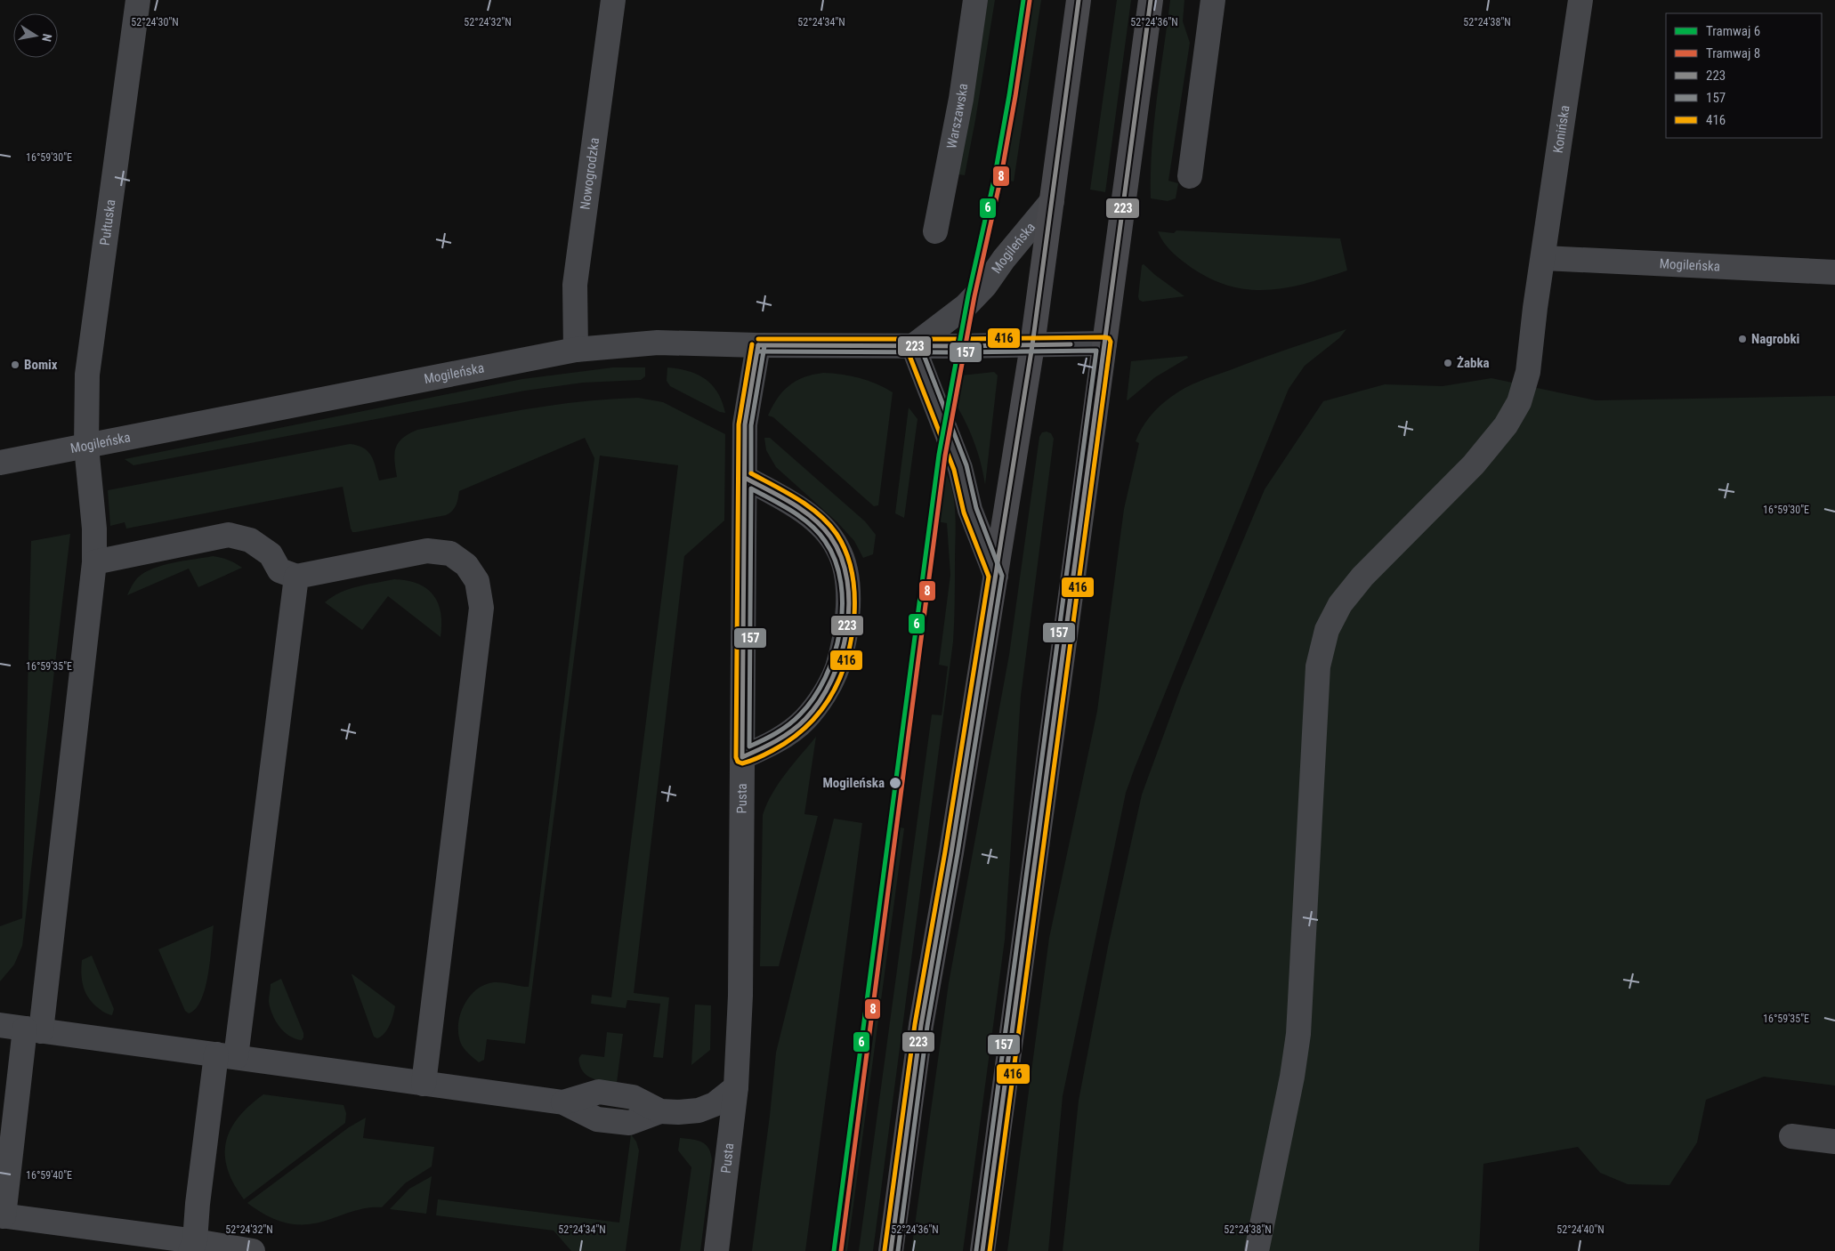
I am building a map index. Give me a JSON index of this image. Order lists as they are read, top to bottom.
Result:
{
  "streets": {
    "street": [
      "Warszawska",
      "Konińska",
      "Nowogrodzka",
      "Pułtuska",
      "Mogileńska",
      "Pusta"
    ]
  },
  "crossings": [
    ["Konińska", "Mogileńska"],
    ["Nowogrodzka", "Mogileńska"],
    ["Pułtuska", "Mogileńska"],
    ["Mogileńska", "Pusta"]
  ],
  "places": [
    "Nagrobki",
    "Żabka",
    "Bomix",
    "Mogileńska"
  ],
  "lines": [
    "tram line 6",
    "transit line 223",
    "tram line 8",
    "transit line 416",
    "transit line 157"
  ],
  "legend": [
    "Tramwaj 6",
    "Tramwaj 8",
    "223",
    "157",
    "416"
  ],
  "north": "right",
  "coordinates": [
    "52°24'30\"N",
    "52°24'32\"N",
    "52°24'38\"N",
    "52°24'34\"N",
    "52°24'36\"N",
    "16°59'30\"E",
    "16°59'35\"E",
    "16°59'40\"E",
    "52°24'40\"N"
  ]
}
